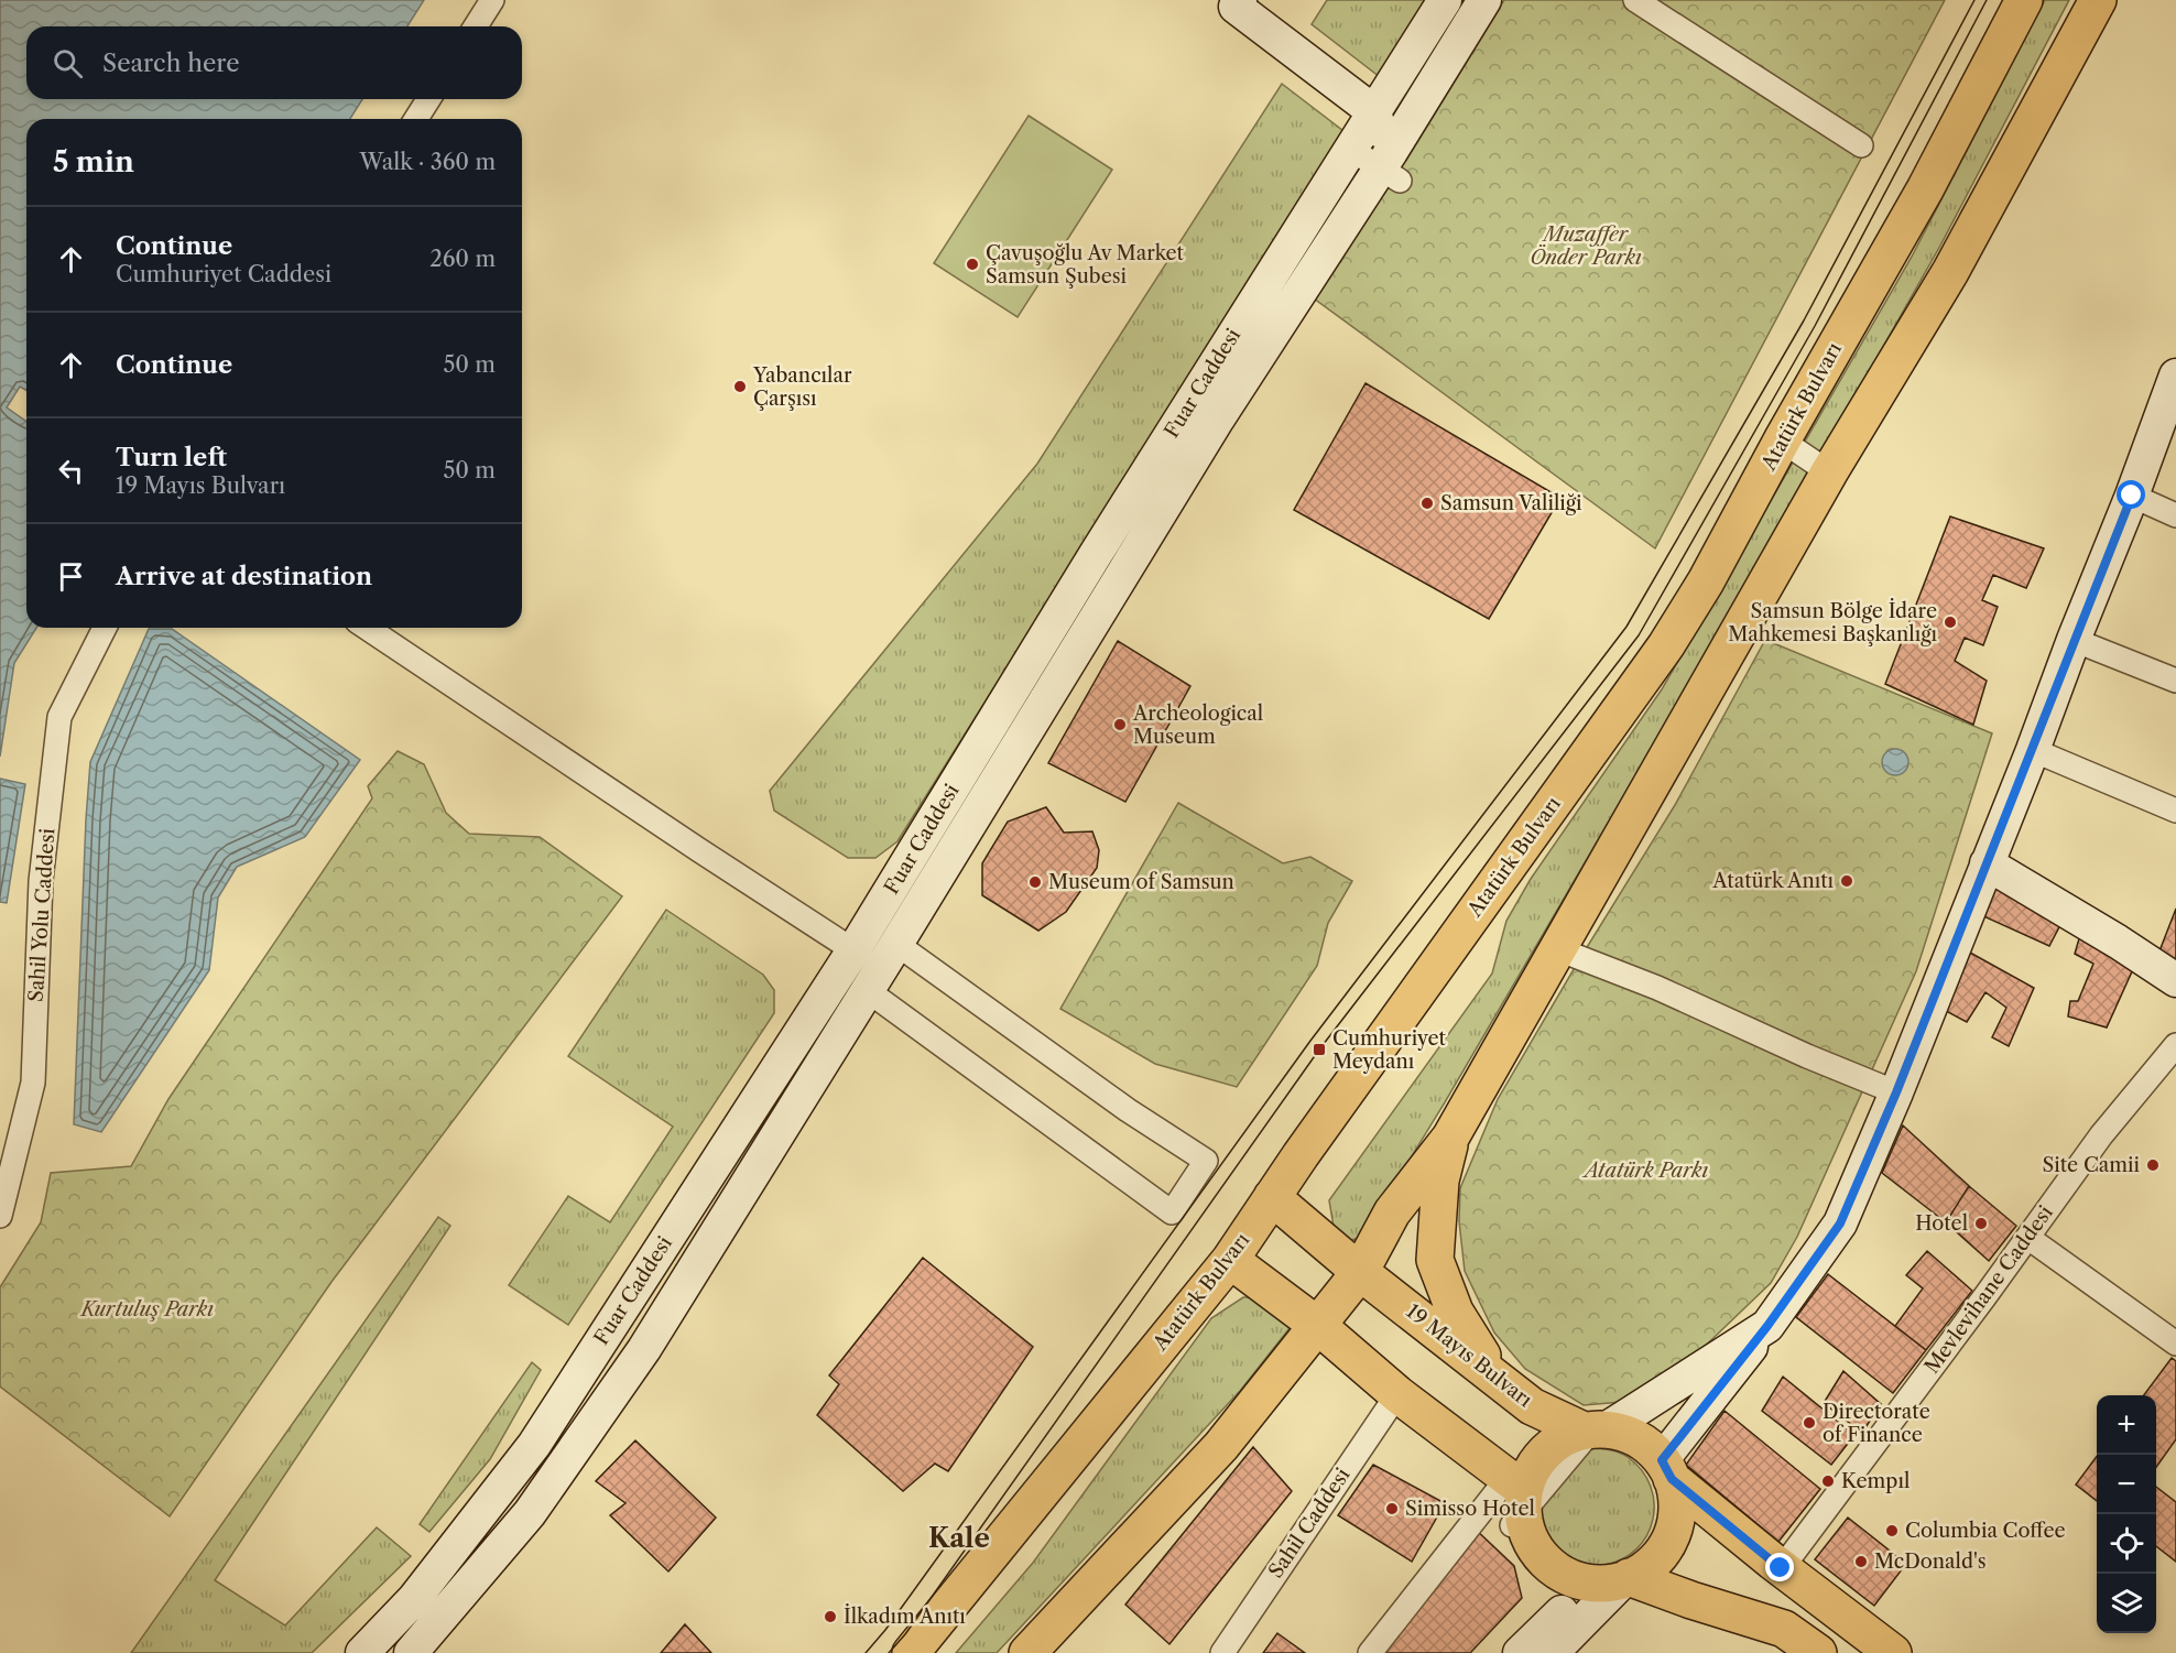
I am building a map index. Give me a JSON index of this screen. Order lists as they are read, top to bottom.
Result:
{
  "streets": {
    "main road": ["Fuar Caddesi", "Atatürk Bulvarı", "19 Mayıs Bulvarı"],
    "street": ["Sahil Yolu Caddesi", "Mevlevihane Caddesi", "Sahil Caddesi"]
  },
  "crossings": [
    ["Atatürk Bulvarı", "19 Mayıs Bulvarı"]
  ],
  "districts": ["Kale"],
  "parks": ["Muzaffer Önder Parkı", "Atatürk Parkı", "Kurtuluş Parkı"],
  "places": {
    "other": [
      "Çavuşoğlu Av Market Samsun Şubesi",
      "Yabancılar Çarşısı",
      "Samsun Valiliği",
      "Samsun Bölge İdare Mahkemesi Başkanlığı",
      "Archeological Museum",
      "Atatürk Anıtı",
      "Museum of Samsun",
      "Site Camii",
      "Hotel",
      "Directorate of Finance",
      "Kempıl",
      "Simisso Hotel",
      "Columbia Coffee",
      "McDonald's",
      "İlkadım Anıtı"
    ],
    "transit": ["Cumhuriyet Meydanı"]
  },
  "page": {
    "search": "Search here",
    "heading": ["5 min", "Walk · 360 m"],
    "list": [
      ["Continue", "Cumhuriyet Caddesi", "260 m"],
      ["Continue", "50 m"],
      ["Turn left", "19 Mayıs Bulvarı", "50 m"],
      "Arrive at destination"
    ],
    "map_buttons": ["+", "−"]
  }
}
